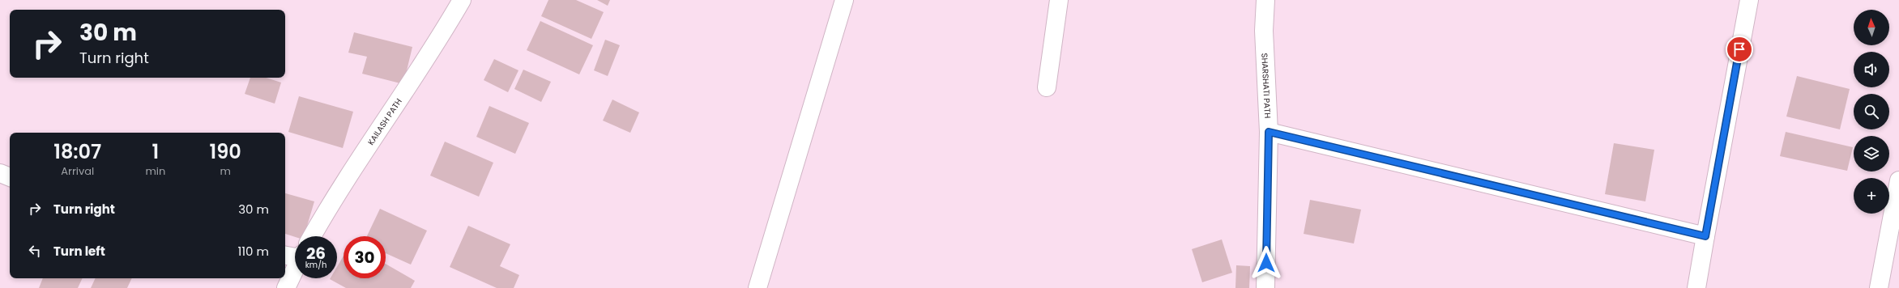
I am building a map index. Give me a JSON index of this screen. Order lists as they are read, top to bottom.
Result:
{
  "streets": {
    "street": ["SHARSHATI PATH", "KAILASH PATH"]
  },
  "north": "top",
  "page": {
    "map_buttons": "+",
    "turn": ["30 m", "Turn right"],
    "eta": [
      "18:07",
      "Arrival",
      "1",
      "min",
      "190",
      "m"
    ],
    "list": [
      {
        "name": "Turn right",
        "value": "30 m"
      },
      {
        "name": "Turn left",
        "value": "110 m"
      }
    ],
    "speed": "26 km/h",
    "limit": "30"
  }
}
